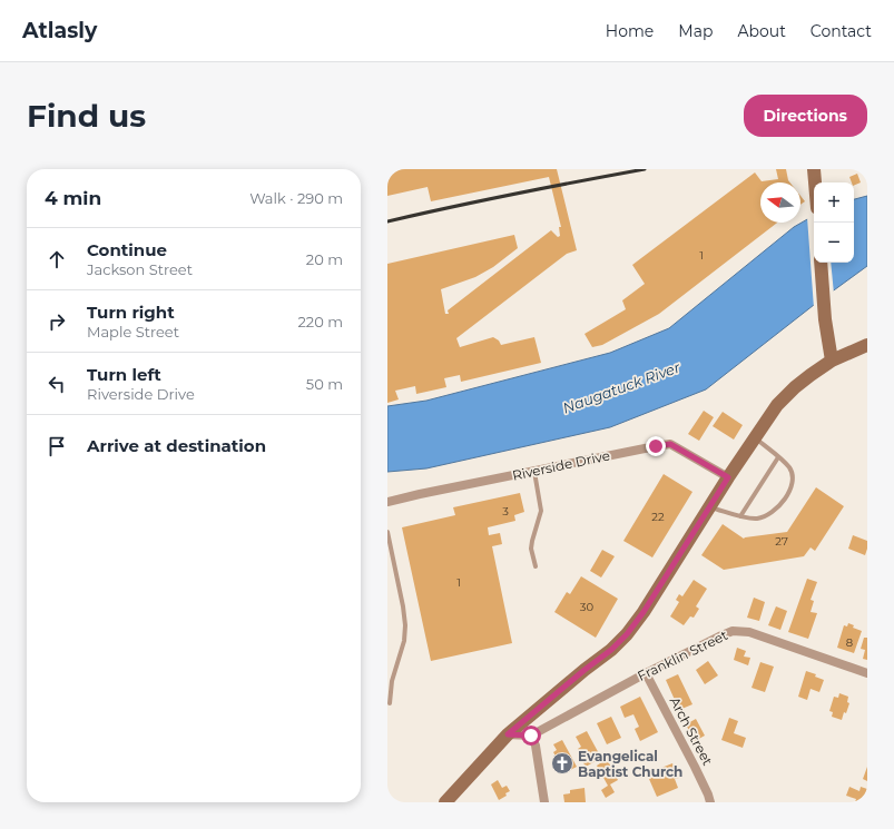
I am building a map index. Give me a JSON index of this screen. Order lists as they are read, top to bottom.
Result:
{
  "streets": {
    "street": ["Riverside Drive", "Franklin Street", "Arch Street"]
  },
  "crossings": [
    ["Franklin Street", "Arch Street"]
  ],
  "water": ["Naugatuck River"],
  "places": {
    "church": ["Evangelical Baptist Church"]
  },
  "house_numbers": [
    "1",
    "3",
    "22",
    "27",
    "1",
    "30",
    "8"
  ],
  "north": "left",
  "page": {
    "header": "Atlasly",
    "nav": [
      "Home",
      "Map",
      "About",
      "Contact"
    ],
    "buttons": "Directions",
    "title": "Find us",
    "heading": ["4 min", "Walk · 290 m"],
    "map_buttons": ["+", "−"],
    "list": [
      ["Continue", "Jackson Street", "20 m"],
      ["Turn right", "Maple Street", "220 m"],
      ["Turn left", "Riverside Drive", "50 m"],
      "Arrive at destination"
    ]
  }
}
